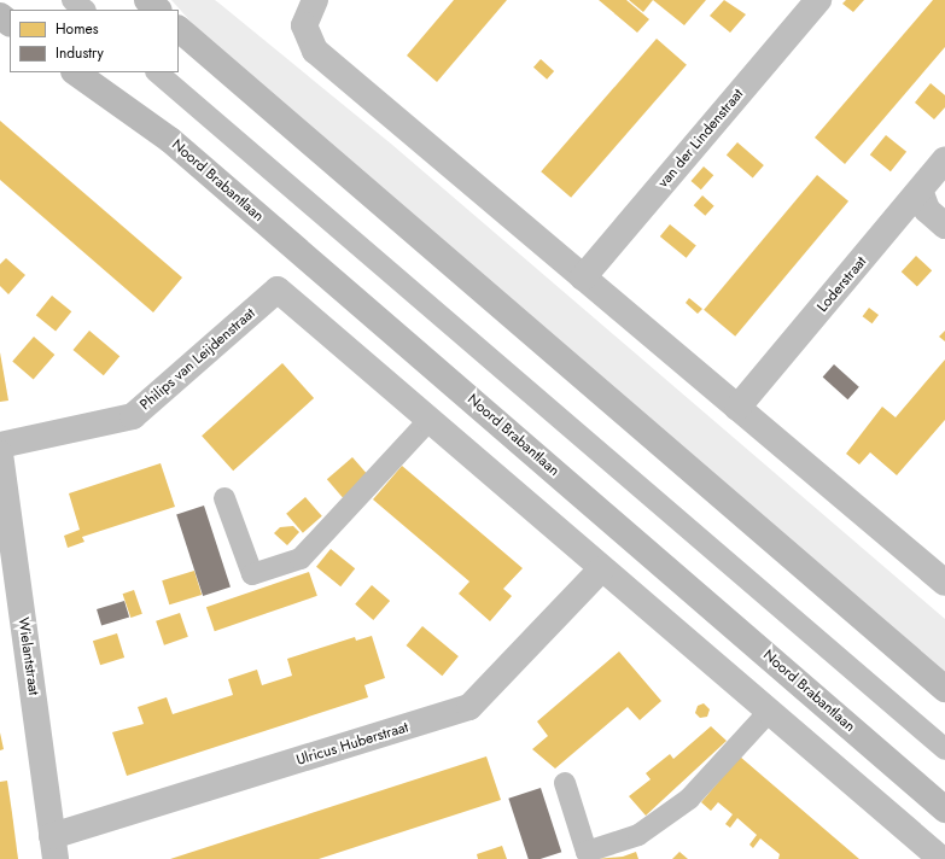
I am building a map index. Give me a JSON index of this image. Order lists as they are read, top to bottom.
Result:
{
  "streets": {
    "main road": ["Noord Brabantlaan"],
    "street": [
      "van der Lindenstraat",
      "Loderstraat",
      "Philips van Leijdenstraat",
      "Wielantstraat",
      "Ulricus Huberstraat"
    ]
  },
  "crossings": [
    ["Wielantstraat", "Ulricus Huberstraat"]
  ],
  "legend": ["Homes", "Industry"]
}
